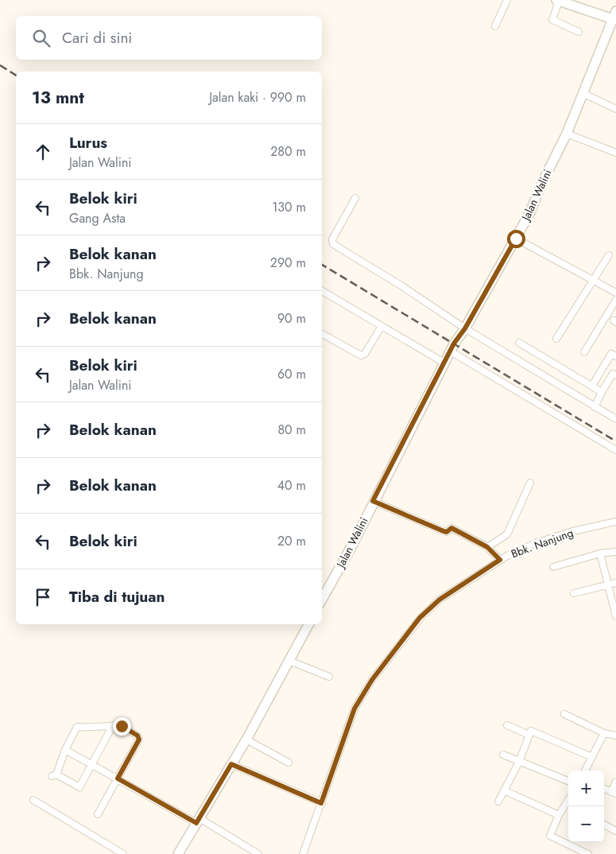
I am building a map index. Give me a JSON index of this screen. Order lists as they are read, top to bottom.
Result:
{
  "streets": {
    "street": ["Jalan Walini", "Bbk. Nanjung"]
  },
  "page": {
    "search": "Cari di sini",
    "heading": ["13 mnt", "Jalan kaki · 990 m"],
    "list": [
      ["Lurus", "Jalan Walini", "280 m"],
      ["Belok kiri", "Gang Asta", "130 m"],
      ["Belok kanan", "Bbk. Nanjung", "290 m"],
      ["Belok kanan", "90 m"],
      ["Belok kiri", "Jalan Walini", "60 m"],
      ["Belok kanan", "80 m"],
      ["Belok kanan", "40 m"],
      ["Belok kiri", "20 m"],
      "Tiba di tujuan"
    ],
    "map_buttons": ["+", "−"]
  }
}
